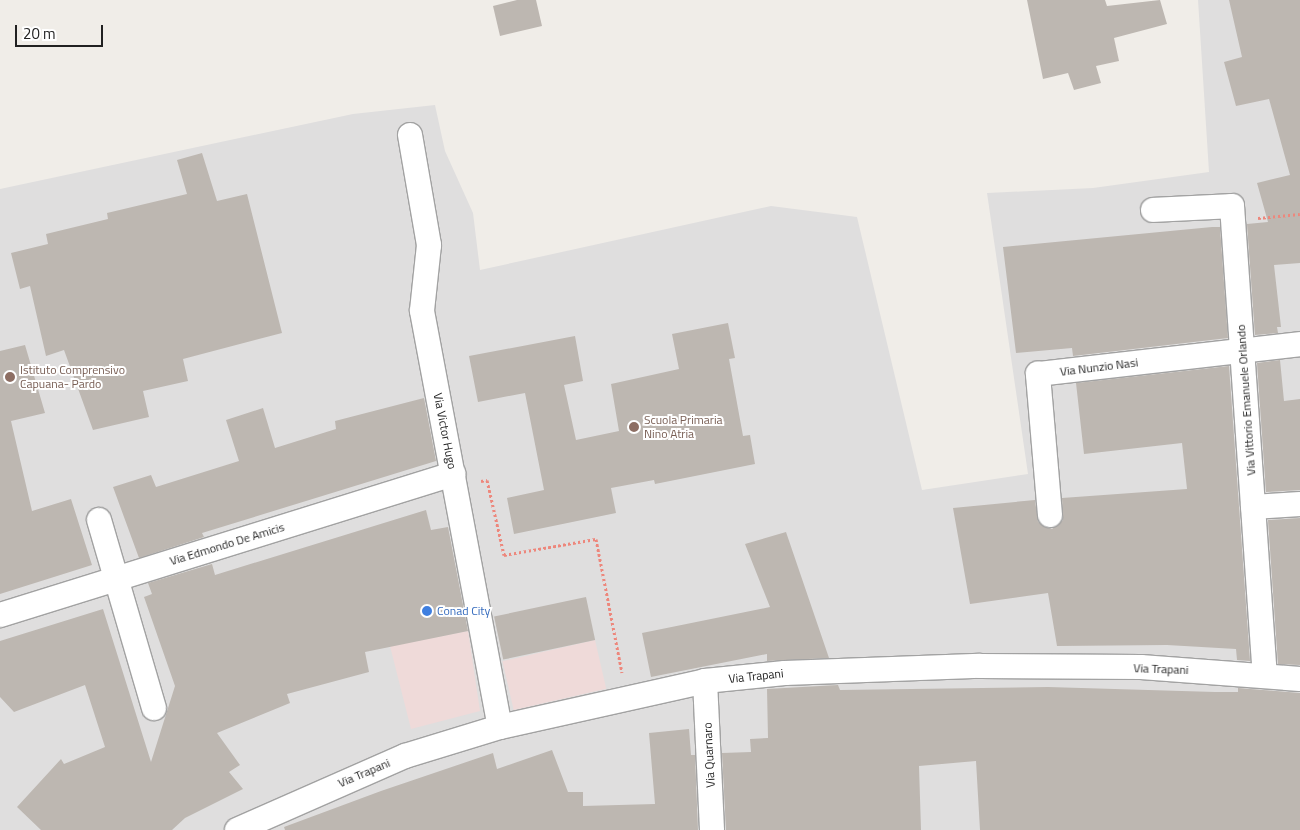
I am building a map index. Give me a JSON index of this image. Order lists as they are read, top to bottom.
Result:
{
  "streets": {
    "street": [
      "Via Nunzio Nasi",
      "Via Vittorio Emanuele Orlando",
      "Via Victor Hugo",
      "Via Edmondo De Amicis",
      "Via Trapani",
      "Via Quarnaro"
    ]
  },
  "crossings": [
    ["Via Nunzio Nasi", "Via Vittorio Emanuele Orlando"],
    ["Via Vittorio Emanuele Orlando", "Via Trapani"],
    ["Via Victor Hugo", "Via Edmondo De Amicis"],
    ["Via Victor Hugo", "Via Trapani"],
    ["Via Trapani", "Via Quarnaro"]
  ],
  "places": ["Istituto Comprensivo Capuana- Pardo", "Scuola Primaria Nino Atria", "Conad City"],
  "scale_bar": "20 m"
}
